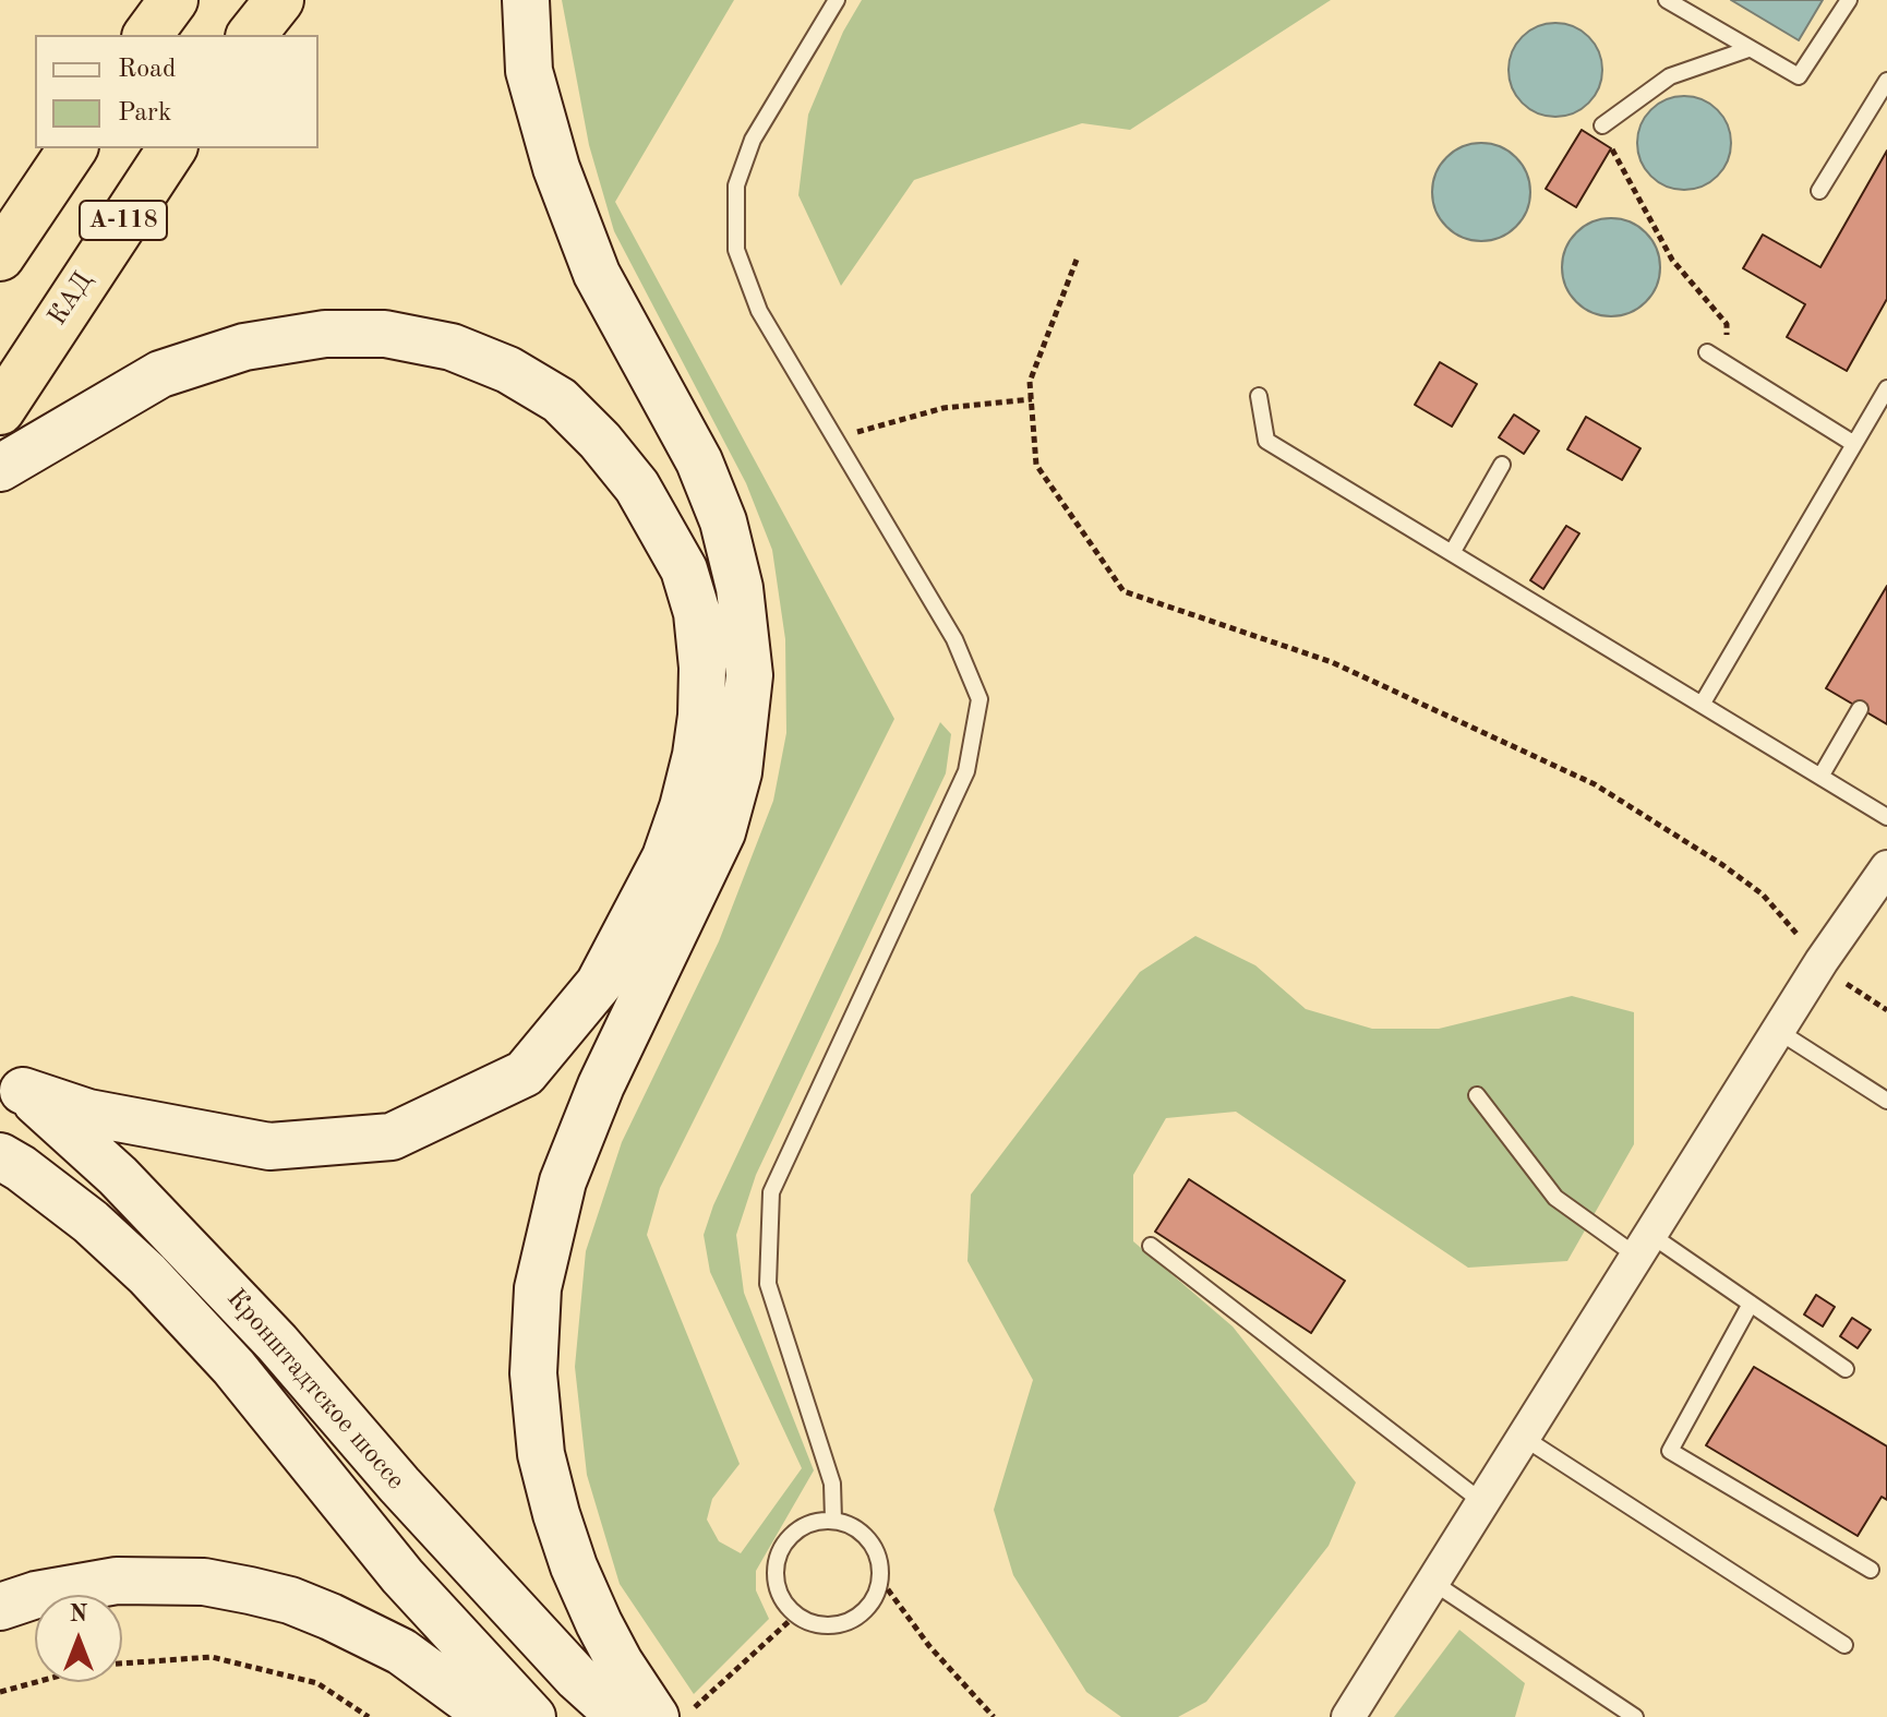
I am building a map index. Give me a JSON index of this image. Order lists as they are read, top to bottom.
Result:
{
  "streets": {
    "highway": ["А-118", "КАД"],
    "main road": ["Кронштадтское шоссе"]
  },
  "legend": ["Road", "Park"],
  "north": "top"
}
